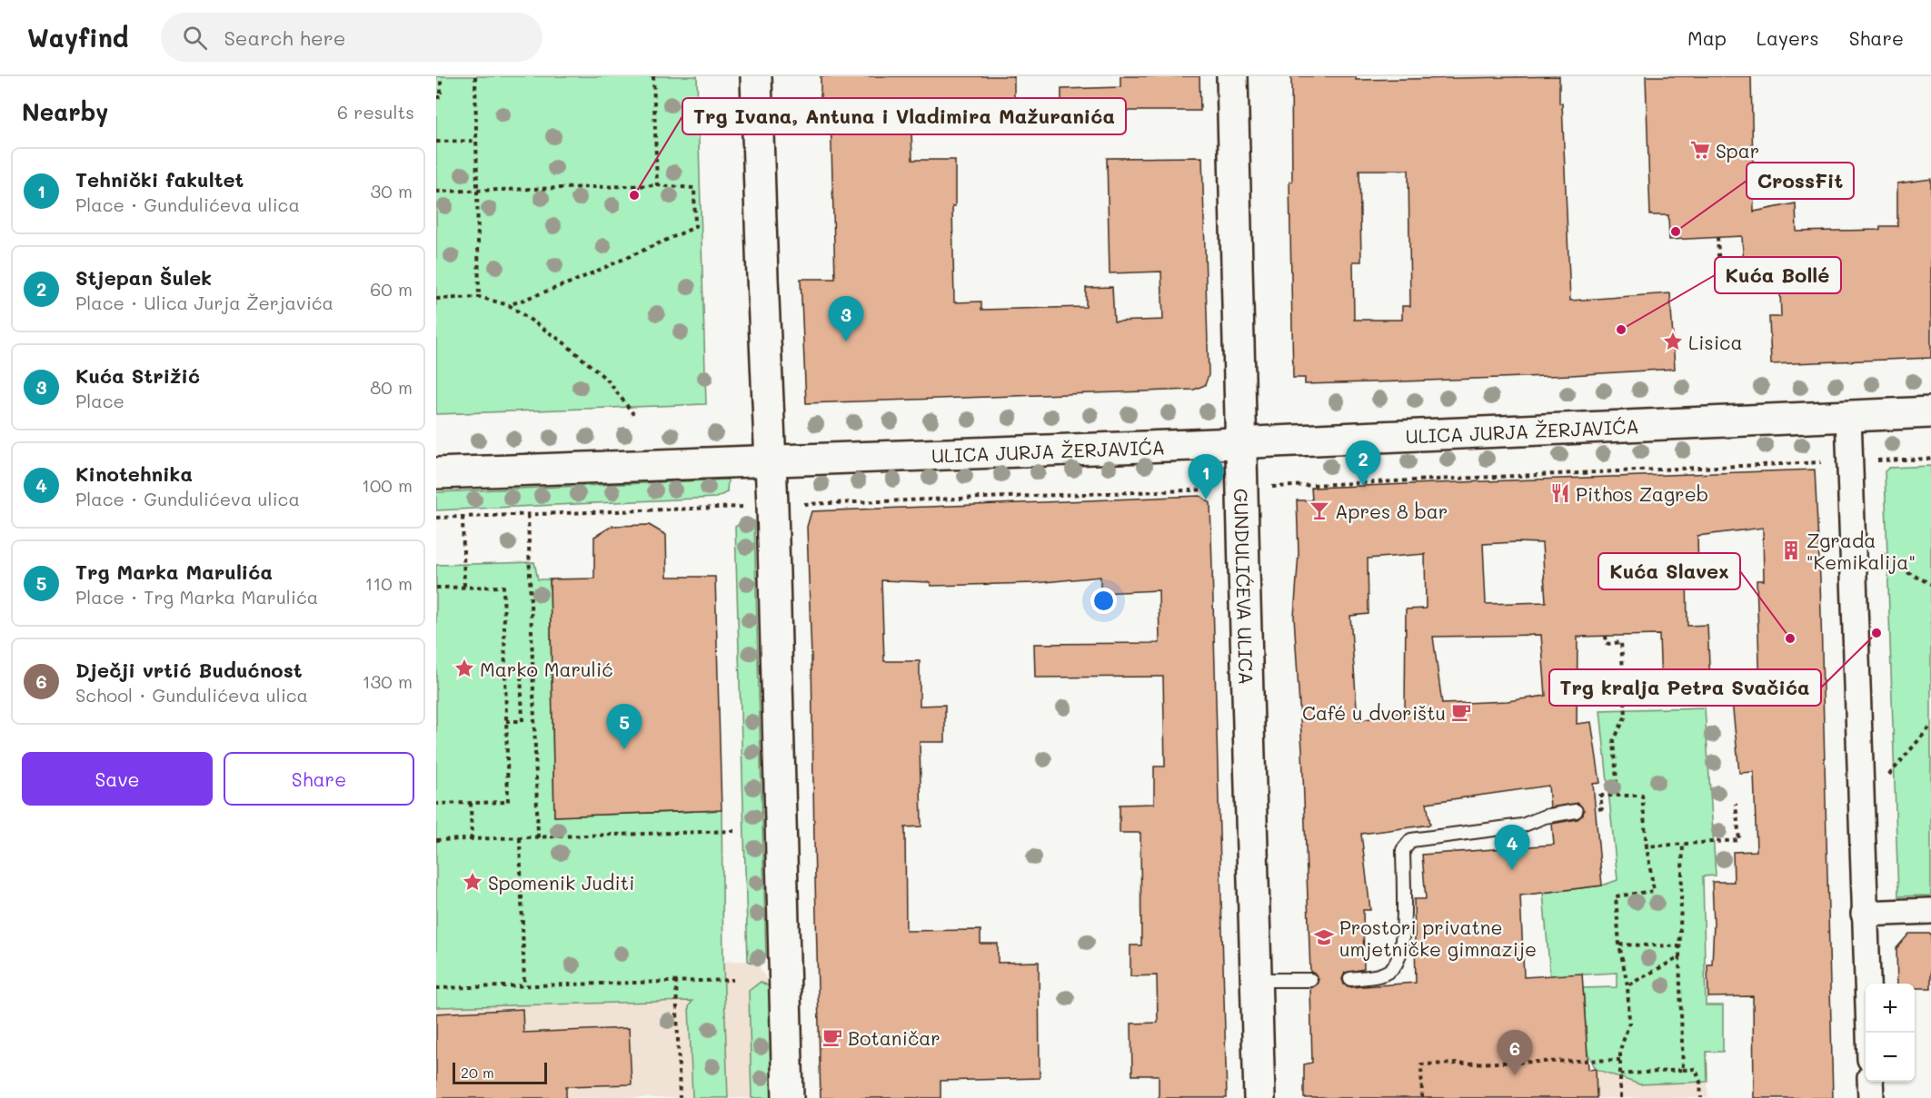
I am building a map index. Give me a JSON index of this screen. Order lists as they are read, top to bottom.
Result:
{
  "streets": {
    "street": ["ULICA JURJA ŽERJAVIĆA", "GUNDULIĆEVA ULICA"]
  },
  "crossings": [
    ["ULICA JURJA ŽERJAVIĆA", "GUNDULIĆEVA ULICA"]
  ],
  "places": {
    "supermarket": ["Spar"],
    "other": [
      "Trg Ivana, Antuna i Vladimira Mažuranića",
      "CrossFit",
      "Kuća Bollé",
      "Trg kralja Petra Svačića",
      "Kuća Slavex"
    ],
    "place": ["Lisica", "Marko Marulić", "Spomenik Juditi"],
    "restaurant": ["Pithos Zagreb"],
    "bar": ["Apres 8 bar"],
    "building": ["Zgrada \"Kemikalija\""],
    "cafe": ["Café u dvorištu", "Botaničar"],
    "school or university": ["Prostori privatne umjetničke gimnazije"]
  },
  "scale_bar": "20 m",
  "page": {
    "header": "Wayfind",
    "search": "Search here",
    "nav": ["Map", "Layers", "Share"],
    "heading": ["Nearby", "6 results"],
    "list": [
      {
        "mark": "1",
        "name": "Tehnički fakultet",
        "note": "Place · Gundulićeva ulica",
        "value": "30 m"
      },
      {
        "mark": "2",
        "name": "Stjepan Šulek",
        "note": "Place · Ulica Jurja Žerjavića",
        "value": "60 m"
      },
      {
        "mark": "3",
        "name": "Kuća Strižić",
        "note": "Place",
        "value": "80 m"
      },
      {
        "mark": "4",
        "name": "Kinotehnika",
        "note": "Place · Gundulićeva ulica",
        "value": "100 m"
      },
      {
        "mark": "5",
        "name": "Trg Marka Marulića",
        "note": "Place · Trg Marka Marulića",
        "value": "110 m"
      },
      {
        "mark": "6",
        "name": "Dječji vrtić Budućnost",
        "note": "School · Gundulićeva ulica",
        "value": "130 m"
      }
    ],
    "pins": [
      "3",
      "2",
      "1",
      "5",
      "4",
      "6"
    ],
    "buttons": ["Save", "Share"],
    "map_buttons": ["+", "−"],
    "scale": "20 m"
  }
}
